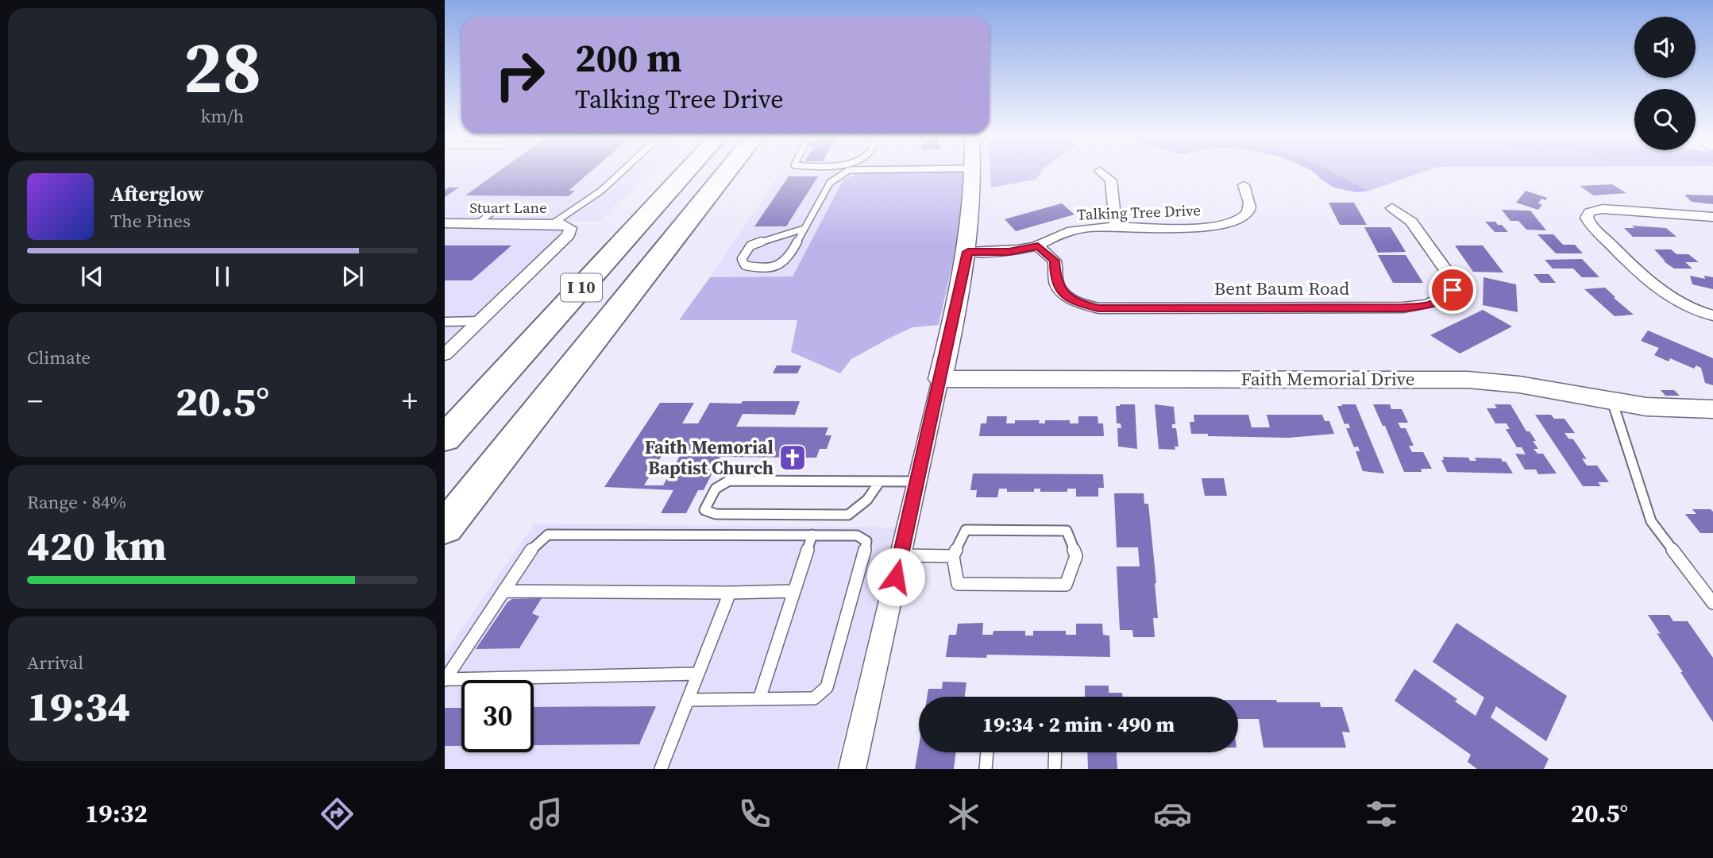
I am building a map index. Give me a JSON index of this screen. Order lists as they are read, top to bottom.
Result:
{
  "streets": {
    "highway": ["I 10"],
    "street": [
      "Stuart Lane",
      "Talking Tree Drive",
      "Bent Baum Road",
      "Faith Memorial Drive"
    ]
  },
  "crossings": [
    ["Talking Tree Drive", "Bent Baum Road"]
  ],
  "places": {
    "church": ["Faith Memorial Baptist Church"]
  },
  "page": {
    "tile": [
      ["28", "km/h"],
      "Climate",
      ["Range · 84%", "420 km"],
      ["Arrival", "19:34"]
    ],
    "turn": ["200 m", "Talking Tree Drive"],
    "song": ["Afterglow", "The Pines"],
    "heat": ["−", "20.5°", "+"],
    "limit": "30",
    "trip": "19:34 · 2 min · 490 m",
    "tabs": ["19:32", "20.5°"]
  }
}
